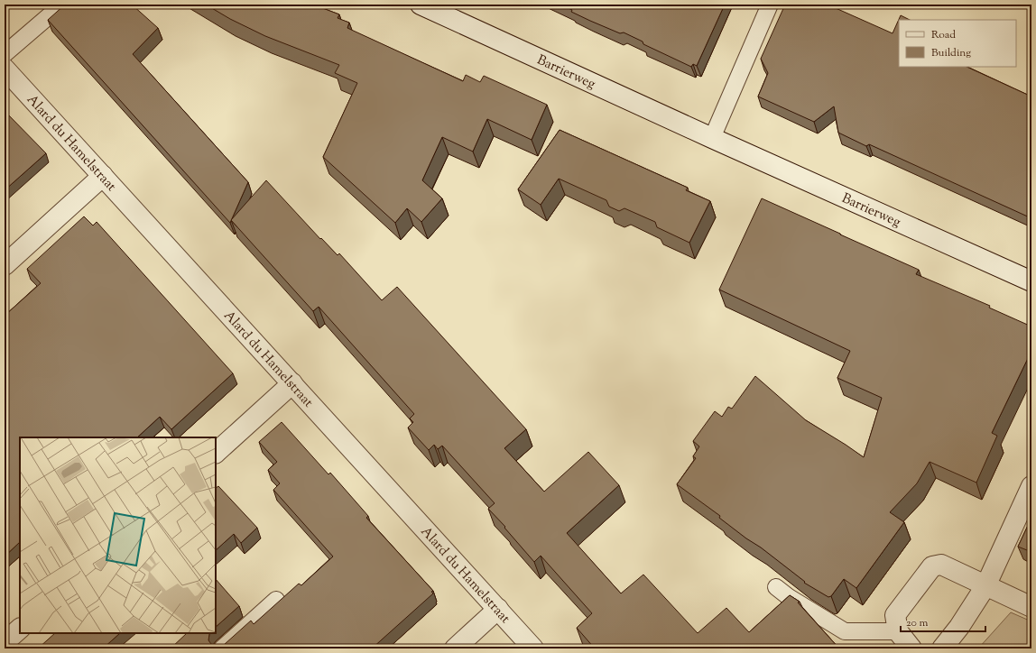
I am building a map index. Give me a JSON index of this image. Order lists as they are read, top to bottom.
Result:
{
  "streets": {
    "street": ["Barrierweg", "Alard du Hamelstraat"]
  },
  "legend": ["Road", "Building"],
  "scale_bar": "20 m"
}
